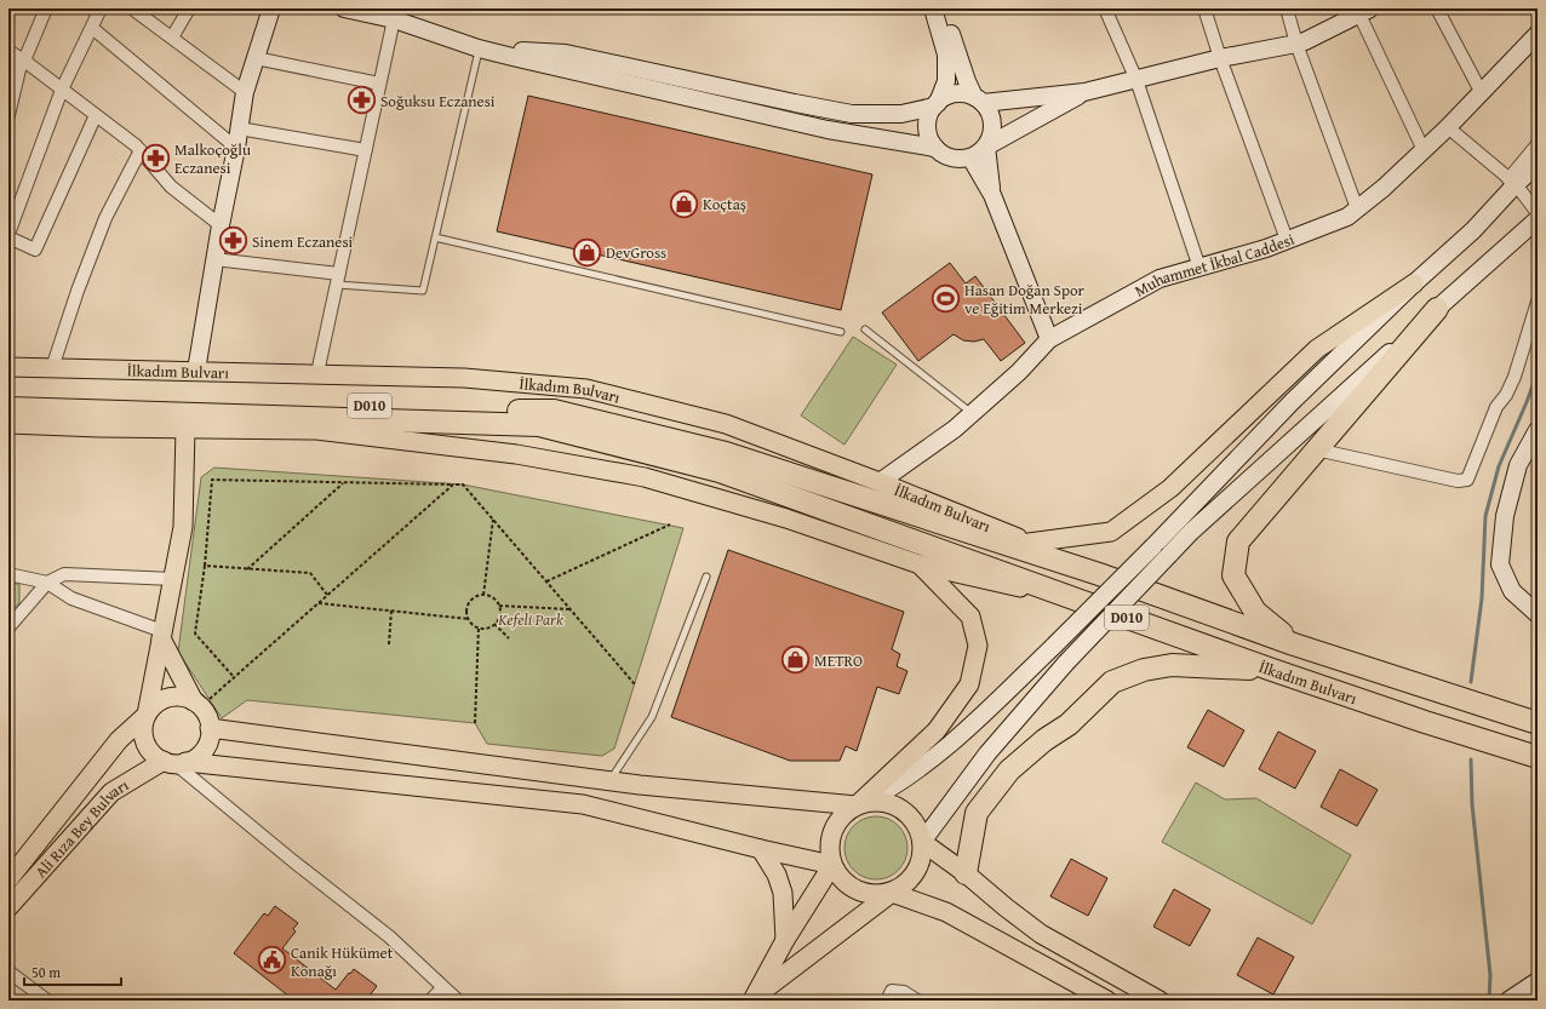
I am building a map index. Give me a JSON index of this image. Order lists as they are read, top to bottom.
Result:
{
  "streets": {
    "highway": ["İlkadım Bulvarı", "D010"],
    "main road": ["Muhammet İkbal Caddesi", "Ali Rıza Bey Bulvarı"]
  },
  "crossings": [
    ["Muhammet İkbal Caddesi", "İlkadım Bulvarı"]
  ],
  "parks": ["Kefeli Park"],
  "places": {
    "pharmacy": ["Soğuksu Eczanesi", "Malkoçoğlu Eczanesi", "Sinem Eczanesi"],
    "shop": ["Koçtaş", "DevGross", "METRO"],
    "sports": ["Hasan Doğan Spor ve Eğitim Merkezi"],
    "public building": ["Canik Hükümet Konağı"]
  },
  "scale_bar": "50 m"
}
